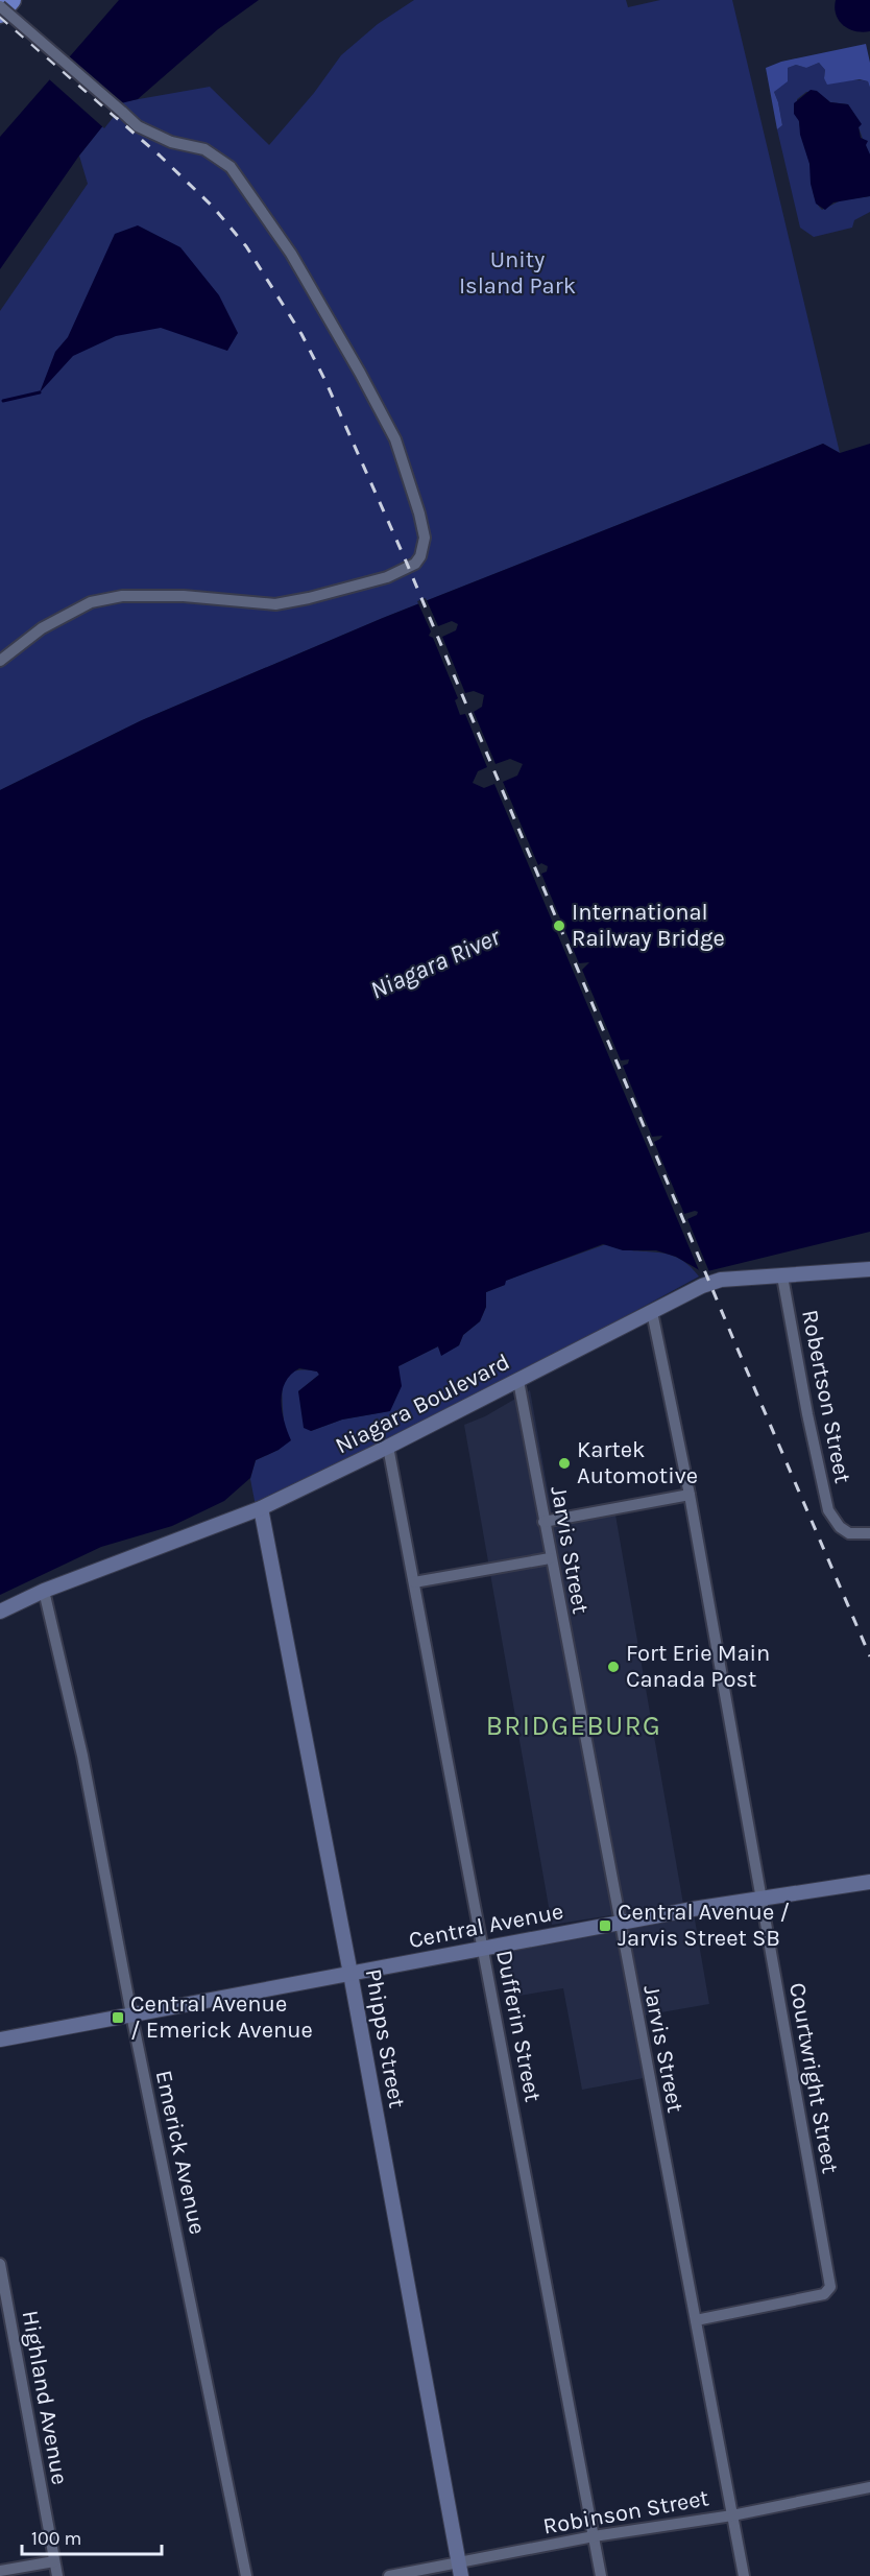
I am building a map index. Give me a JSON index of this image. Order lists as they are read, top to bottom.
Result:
{
  "streets": {
    "main road": ["Niagara Boulevard", "Central Avenue", "Phipps Street"],
    "street": [
      "Robertson Street",
      "Jarvis Street",
      "Dufferin Street",
      "Courtwright Street",
      "Emerick Avenue",
      "Highland Avenue",
      "Robinson Street"
    ]
  },
  "crossings": [
    ["Robertson Street", "Niagara Boulevard"],
    ["Niagara Boulevard", "Jarvis Street"],
    ["Niagara Boulevard", "Dufferin Street"],
    ["Niagara Boulevard", "Phipps Street"],
    ["Niagara Boulevard", "Courtwright Street"],
    ["Niagara Boulevard", "Emerick Avenue"],
    ["Jarvis Street", "Central Avenue"],
    ["Jarvis Street", "Courtwright Street"],
    ["Jarvis Street", "Robinson Street"],
    ["Central Avenue", "Dufferin Street"],
    ["Central Avenue", "Phipps Street"],
    ["Central Avenue", "Courtwright Street"],
    ["Central Avenue", "Emerick Avenue"],
    ["Dufferin Street", "Robinson Street"],
    ["Phipps Street", "Robinson Street"]
  ],
  "districts": ["BRIDGEBURG"],
  "water": ["Niagara River"],
  "parks": ["Unity Island Park"],
  "places": {
    "other": ["International Railway Bridge", "Kartek Automotive", "Fort Erie Main Canada Post"],
    "transit": ["Central Avenue / Jarvis Street SB", "Central Avenue / Emerick Avenue"]
  },
  "scale_bar": "100 m"
}
